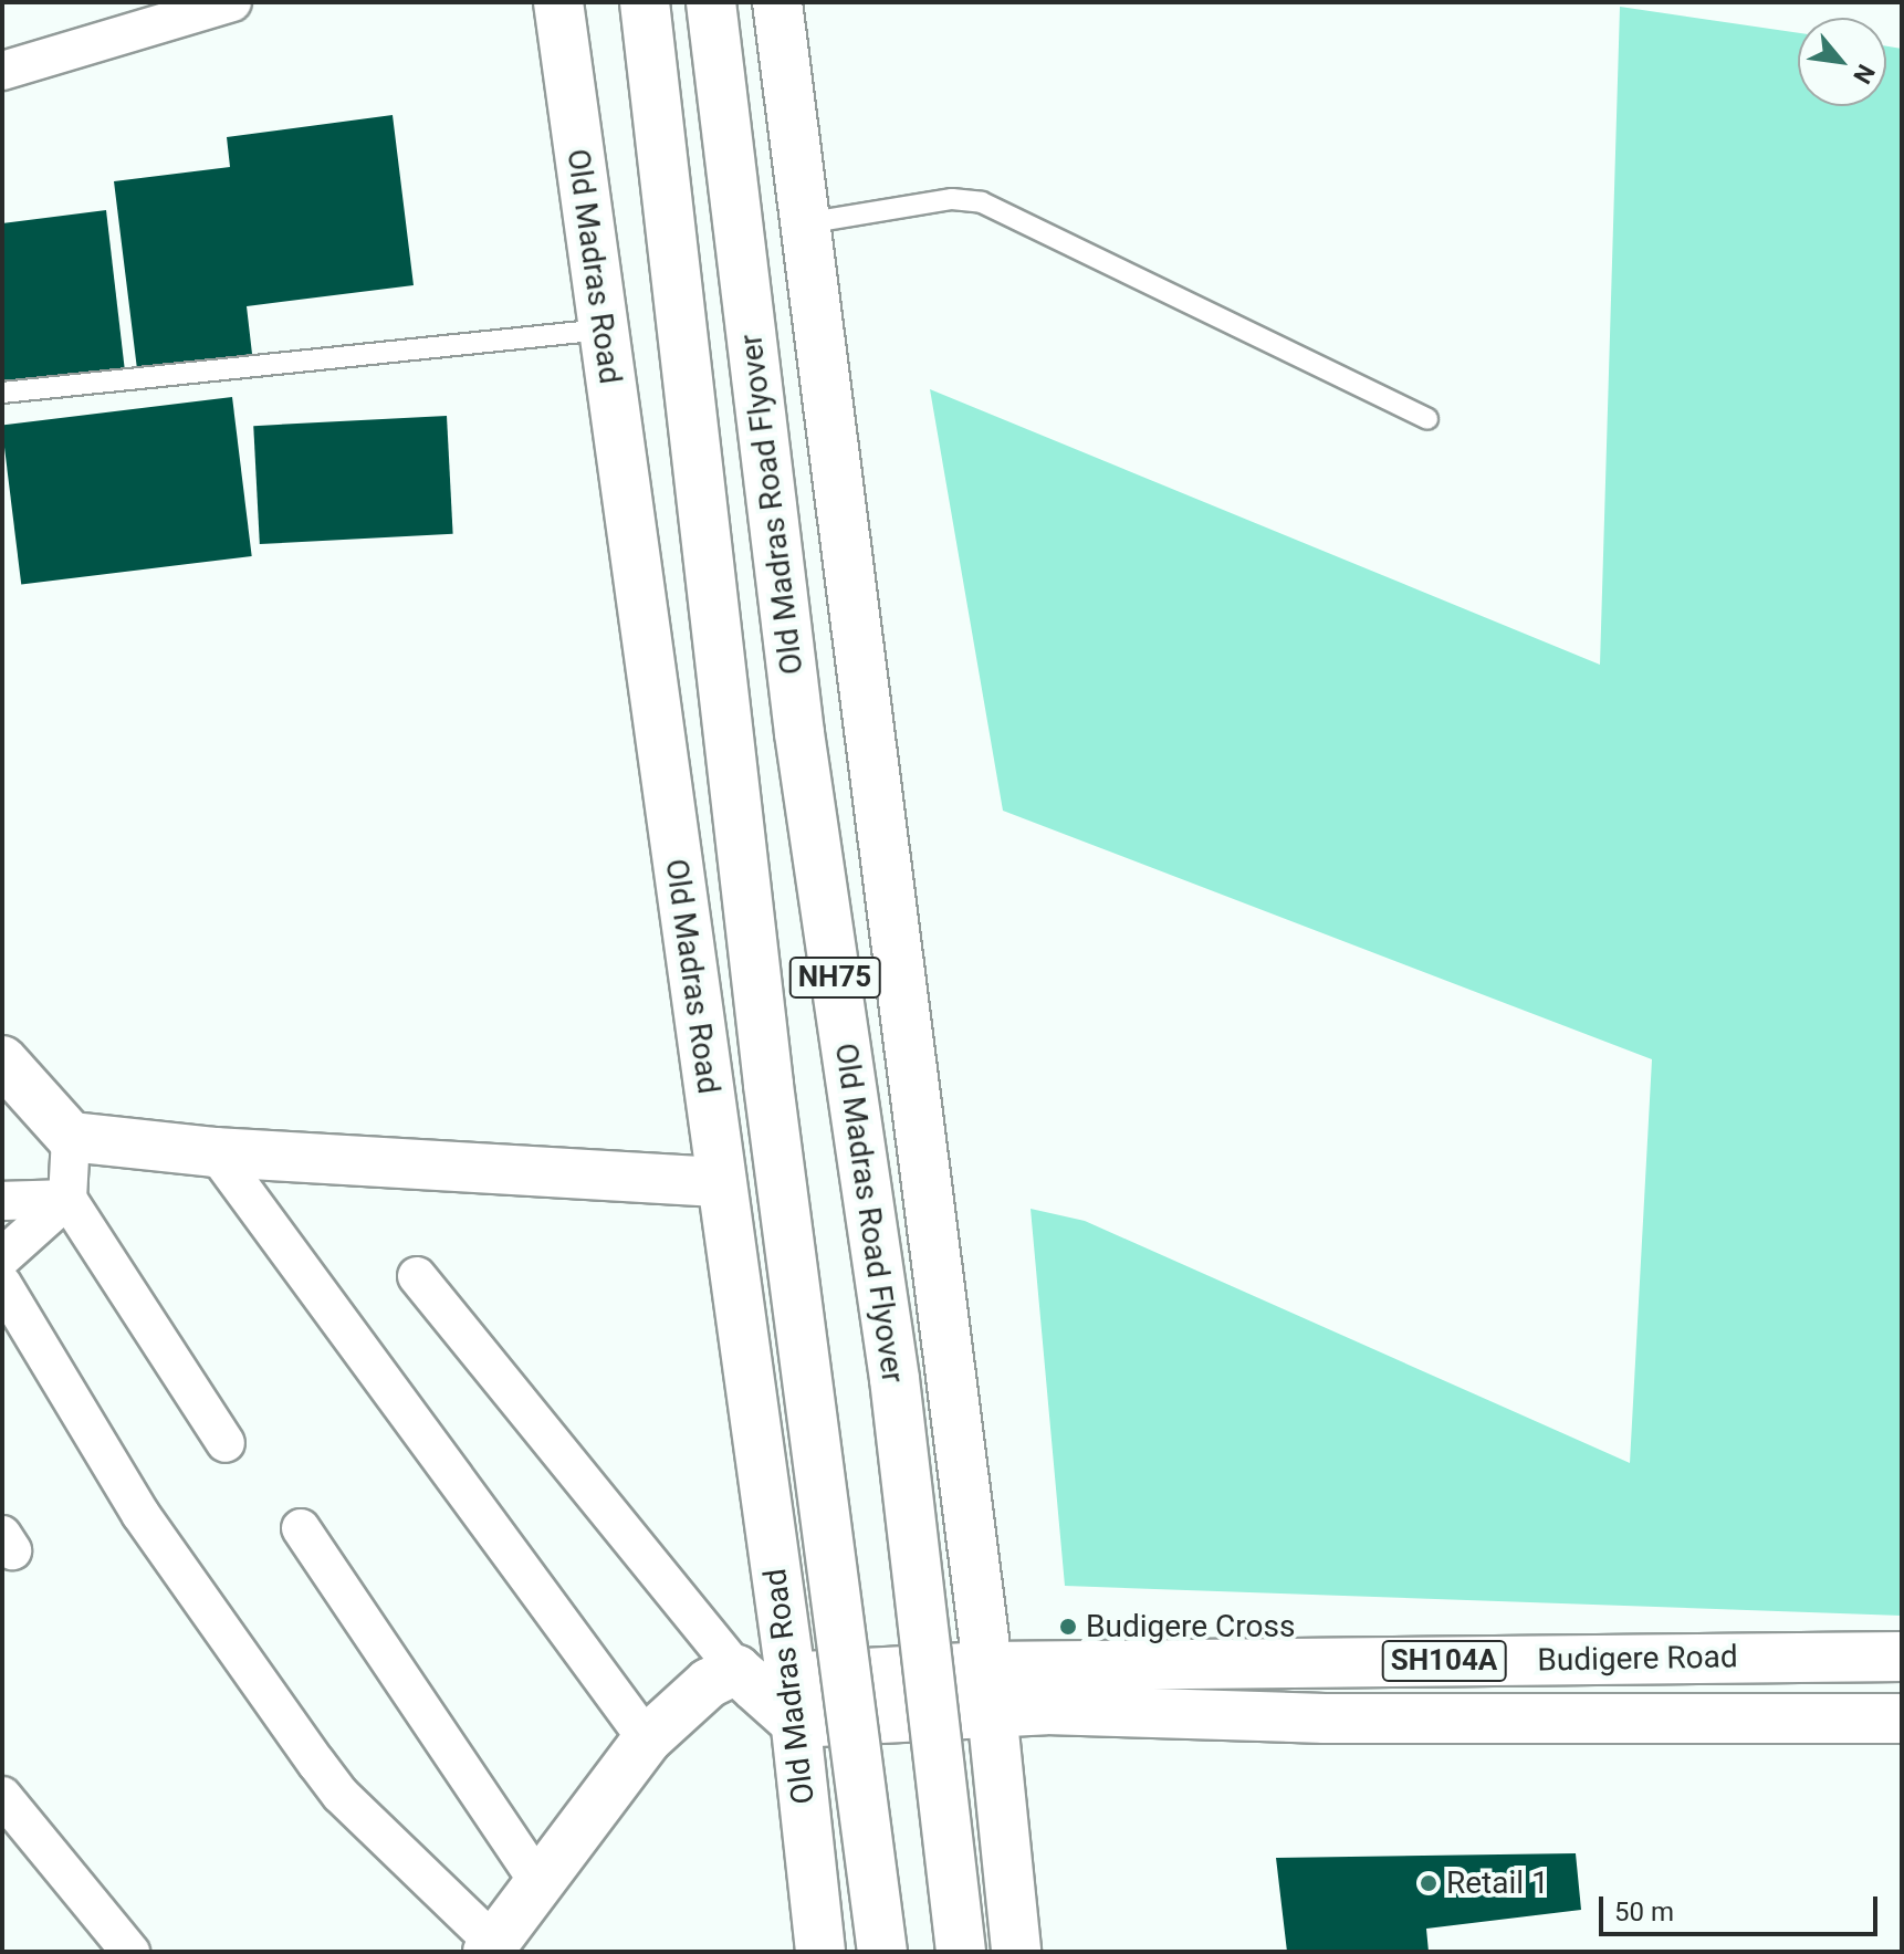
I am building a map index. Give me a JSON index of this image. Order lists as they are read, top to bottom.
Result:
{
  "streets": {
    "main road": [
      "Old Madras Road",
      "Old Madras Road Flyover",
      "NH75",
      "Budigere Road",
      "SH104A"
    ]
  },
  "crossings": [
    ["Old Madras Road", "Budigere Road"]
  ],
  "places": ["Budigere Cross", "Retail 1"],
  "scale_bar": "50 m",
  "north": "bottom right"
}
